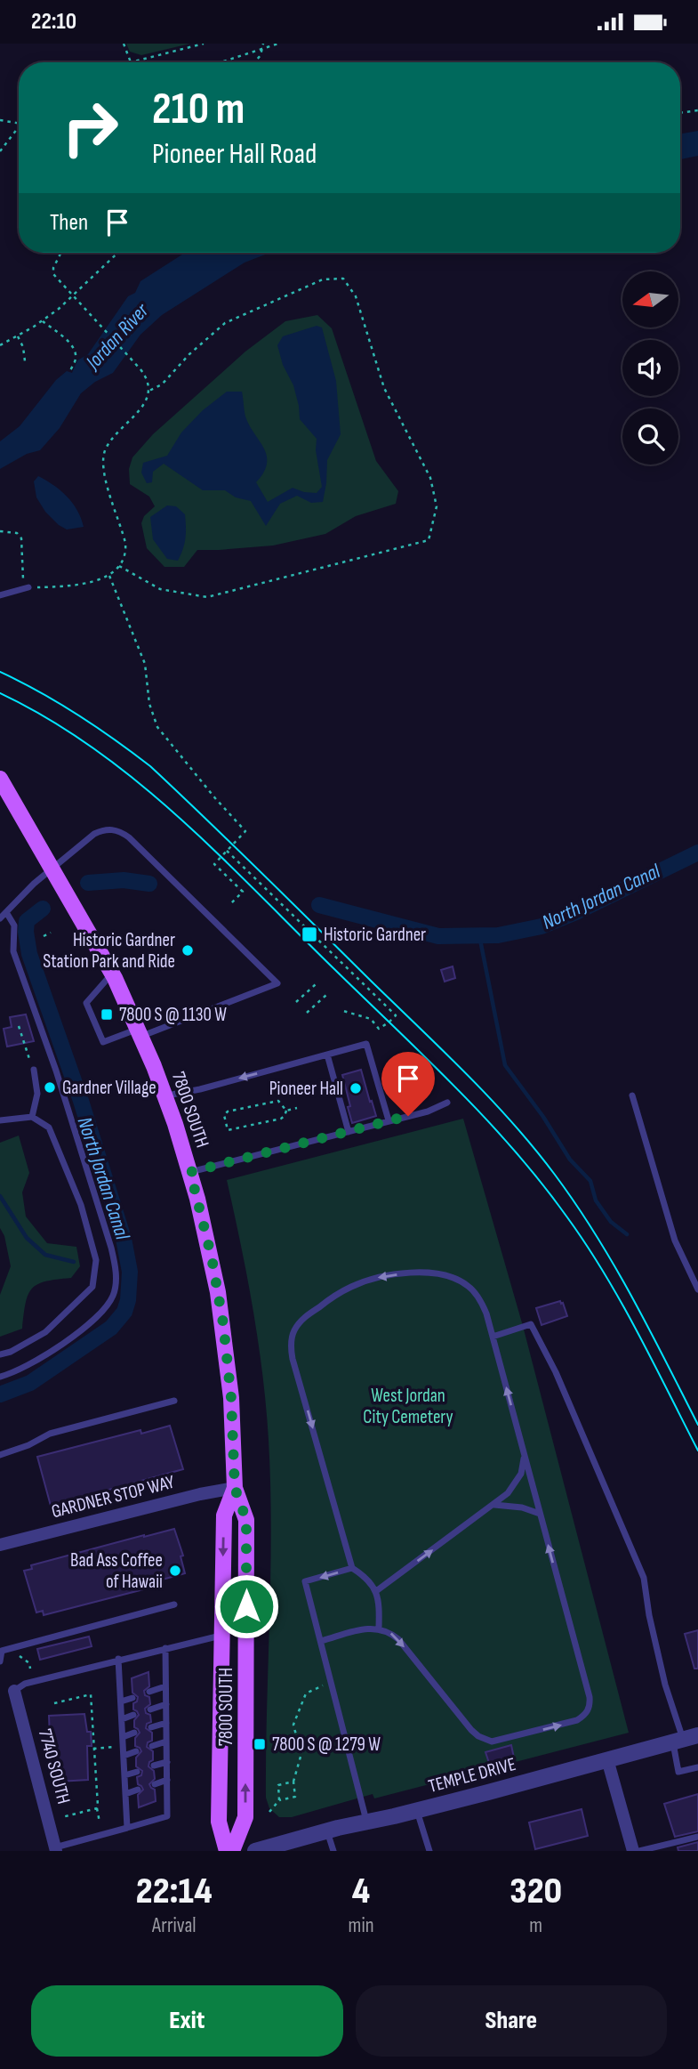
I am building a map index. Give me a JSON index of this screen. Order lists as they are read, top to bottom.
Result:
{
  "streets": {
    "main road": ["7800 SOUTH"],
    "street": ["GARDNER STOP WAY", "7740 SOUTH", "TEMPLE DRIVE"]
  },
  "crossings": [
    ["7800 SOUTH", "GARDNER STOP WAY"]
  ],
  "water": ["Jordan River", "North Jordan Canal"],
  "parks": ["West Jordan City Cemetery"],
  "places": {
    "transit": ["Historic Gardner", "7800 S @ 1130 W", "7800 S @ 1279 W"],
    "other": [
      "Historic Gardner Station Park and Ride",
      "Gardner Village",
      "Pioneer Hall",
      "Bad Ass Coffee of Hawaii"
    ]
  },
  "north": "left",
  "page": {
    "status": "22:10",
    "turn": ["210 m", "Pioneer Hall Road"],
    "then": "Then",
    "eta": [
      "22:14",
      "Arrival",
      "4",
      "min",
      "320",
      "m"
    ],
    "buttons": ["Exit", "Share"]
  }
}
